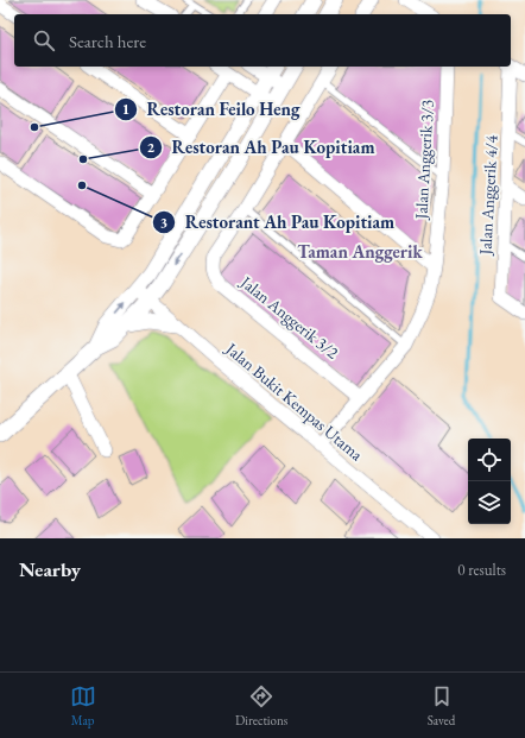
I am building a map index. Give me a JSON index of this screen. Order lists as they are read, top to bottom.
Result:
{
  "streets": {
    "street": [
      "Jalan Anggerik 3/3",
      "Jalan Anggerik 4/4",
      "Jalan Anggerik 3/2",
      "Jalan Bukit Kempas Utama"
    ]
  },
  "crossings": [
    ["Jalan Anggerik 3/3", "Jalan Anggerik 3/2"],
    ["Jalan Anggerik 3/3", "Jalan Bukit Kempas Utama"]
  ],
  "districts": ["Taman Anggerik"],
  "places": ["Restoran Feilo Heng", "Restoran Ah Pau Kopitiam", "Restorant Ah Pau Kopitiam"],
  "page": {
    "search": "Search here",
    "heading": ["Nearby", "0 results"],
    "nav": ["Map", "Directions", "Saved"]
  }
}
